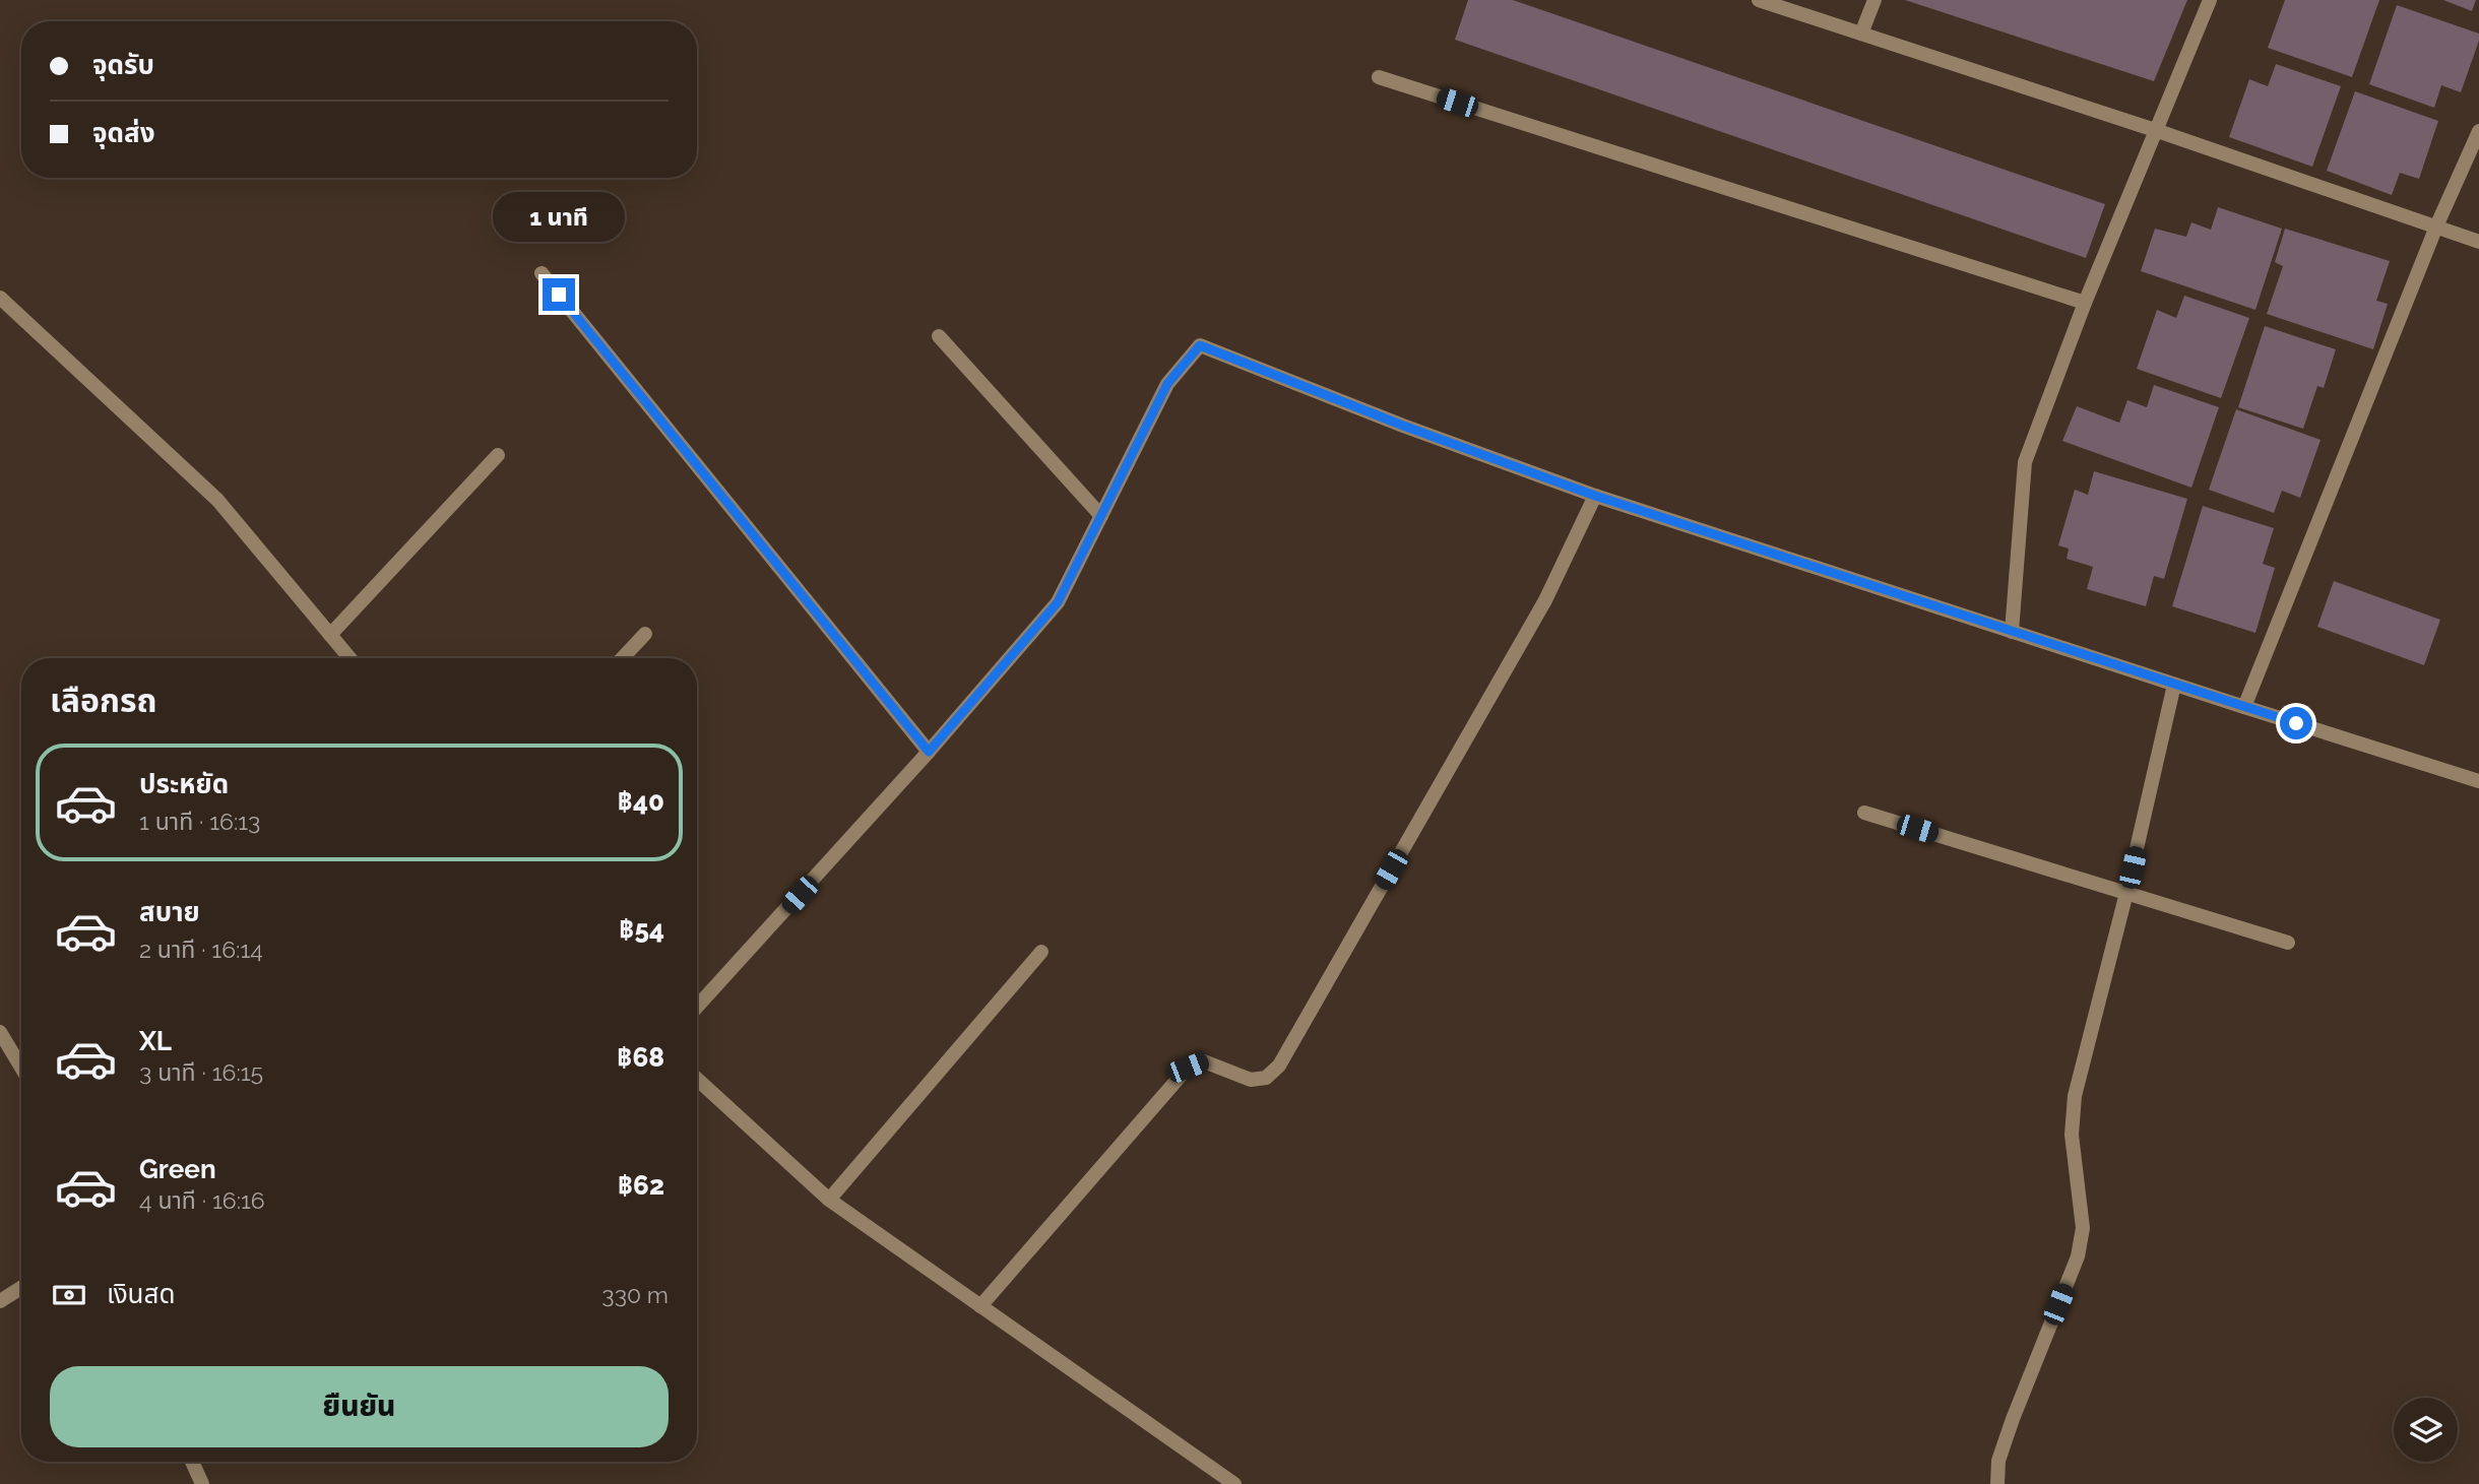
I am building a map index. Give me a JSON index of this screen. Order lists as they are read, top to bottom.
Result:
{
  "page": {
    "banner": ["จุดรับ", "จุดส่ง"],
    "bubble": "1 นาที",
    "heading": "เลือกรถ",
    "list": [
      {
        "name": "ประหยัด",
        "note": "1 นาที · 16:13",
        "value": "฿40"
      },
      {
        "name": "สบาย",
        "note": "2 นาที · 16:14",
        "value": "฿54"
      },
      {
        "name": "XL",
        "note": "3 นาที · 16:15",
        "value": "฿68"
      },
      {
        "name": "Green",
        "note": "4 นาที · 16:16",
        "value": "฿62"
      }
    ],
    "pay": ["เงินสด", "330 m"],
    "buttons": "ยืนยัน"
  }
}
